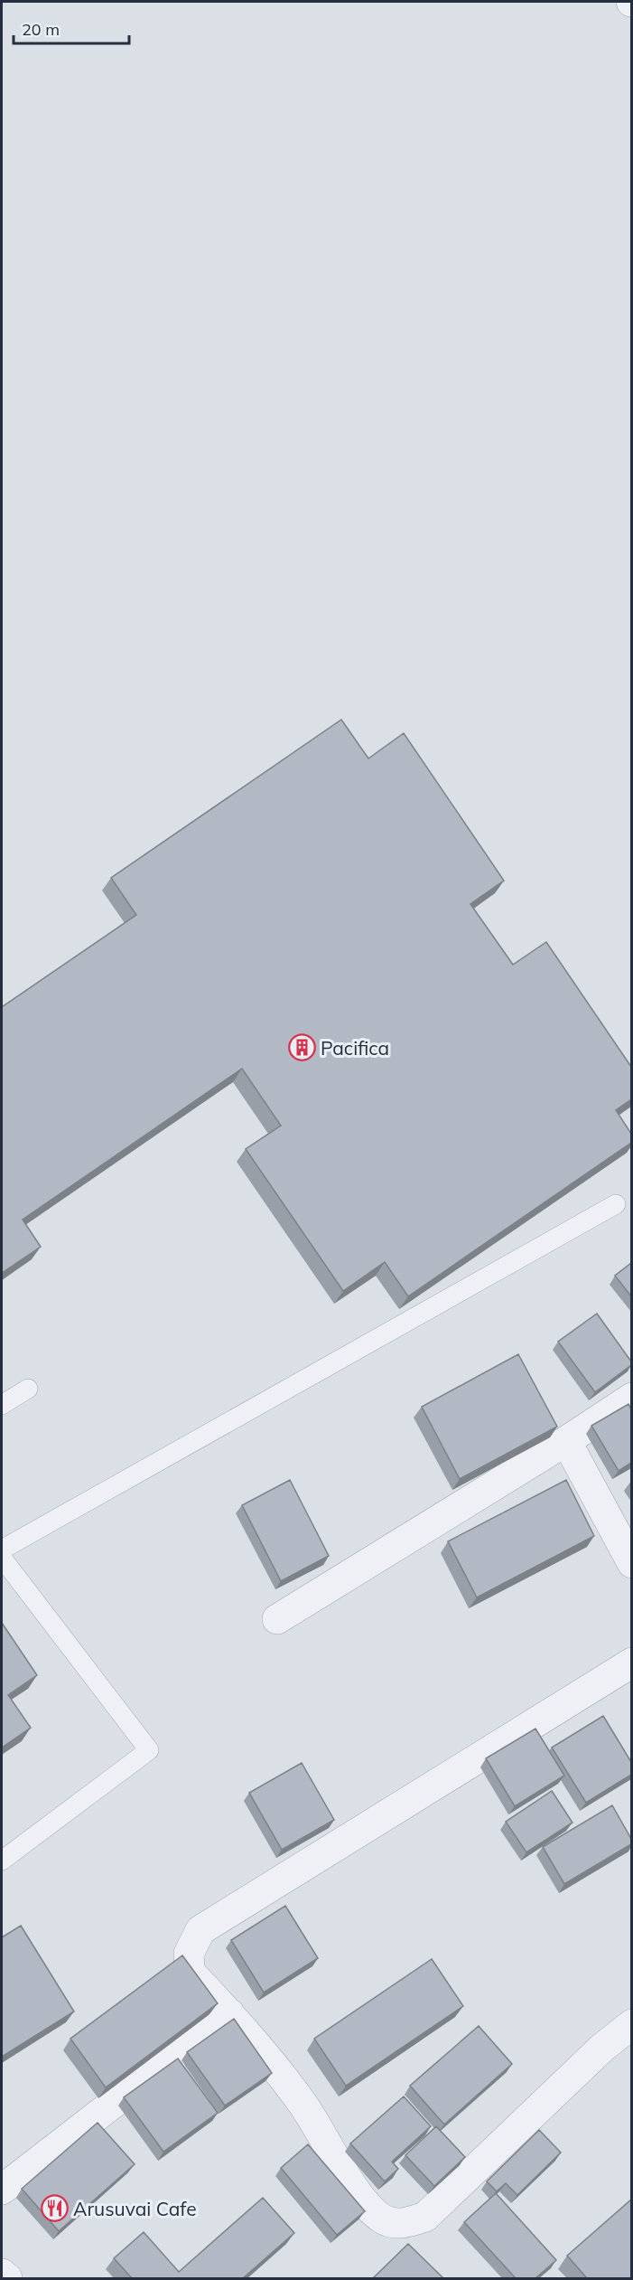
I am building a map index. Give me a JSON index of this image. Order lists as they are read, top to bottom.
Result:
{
  "places": {
    "building": ["Pacifica"],
    "restaurant": ["Arusuvai Cafe"]
  },
  "scale_bar": "20 m"
}
